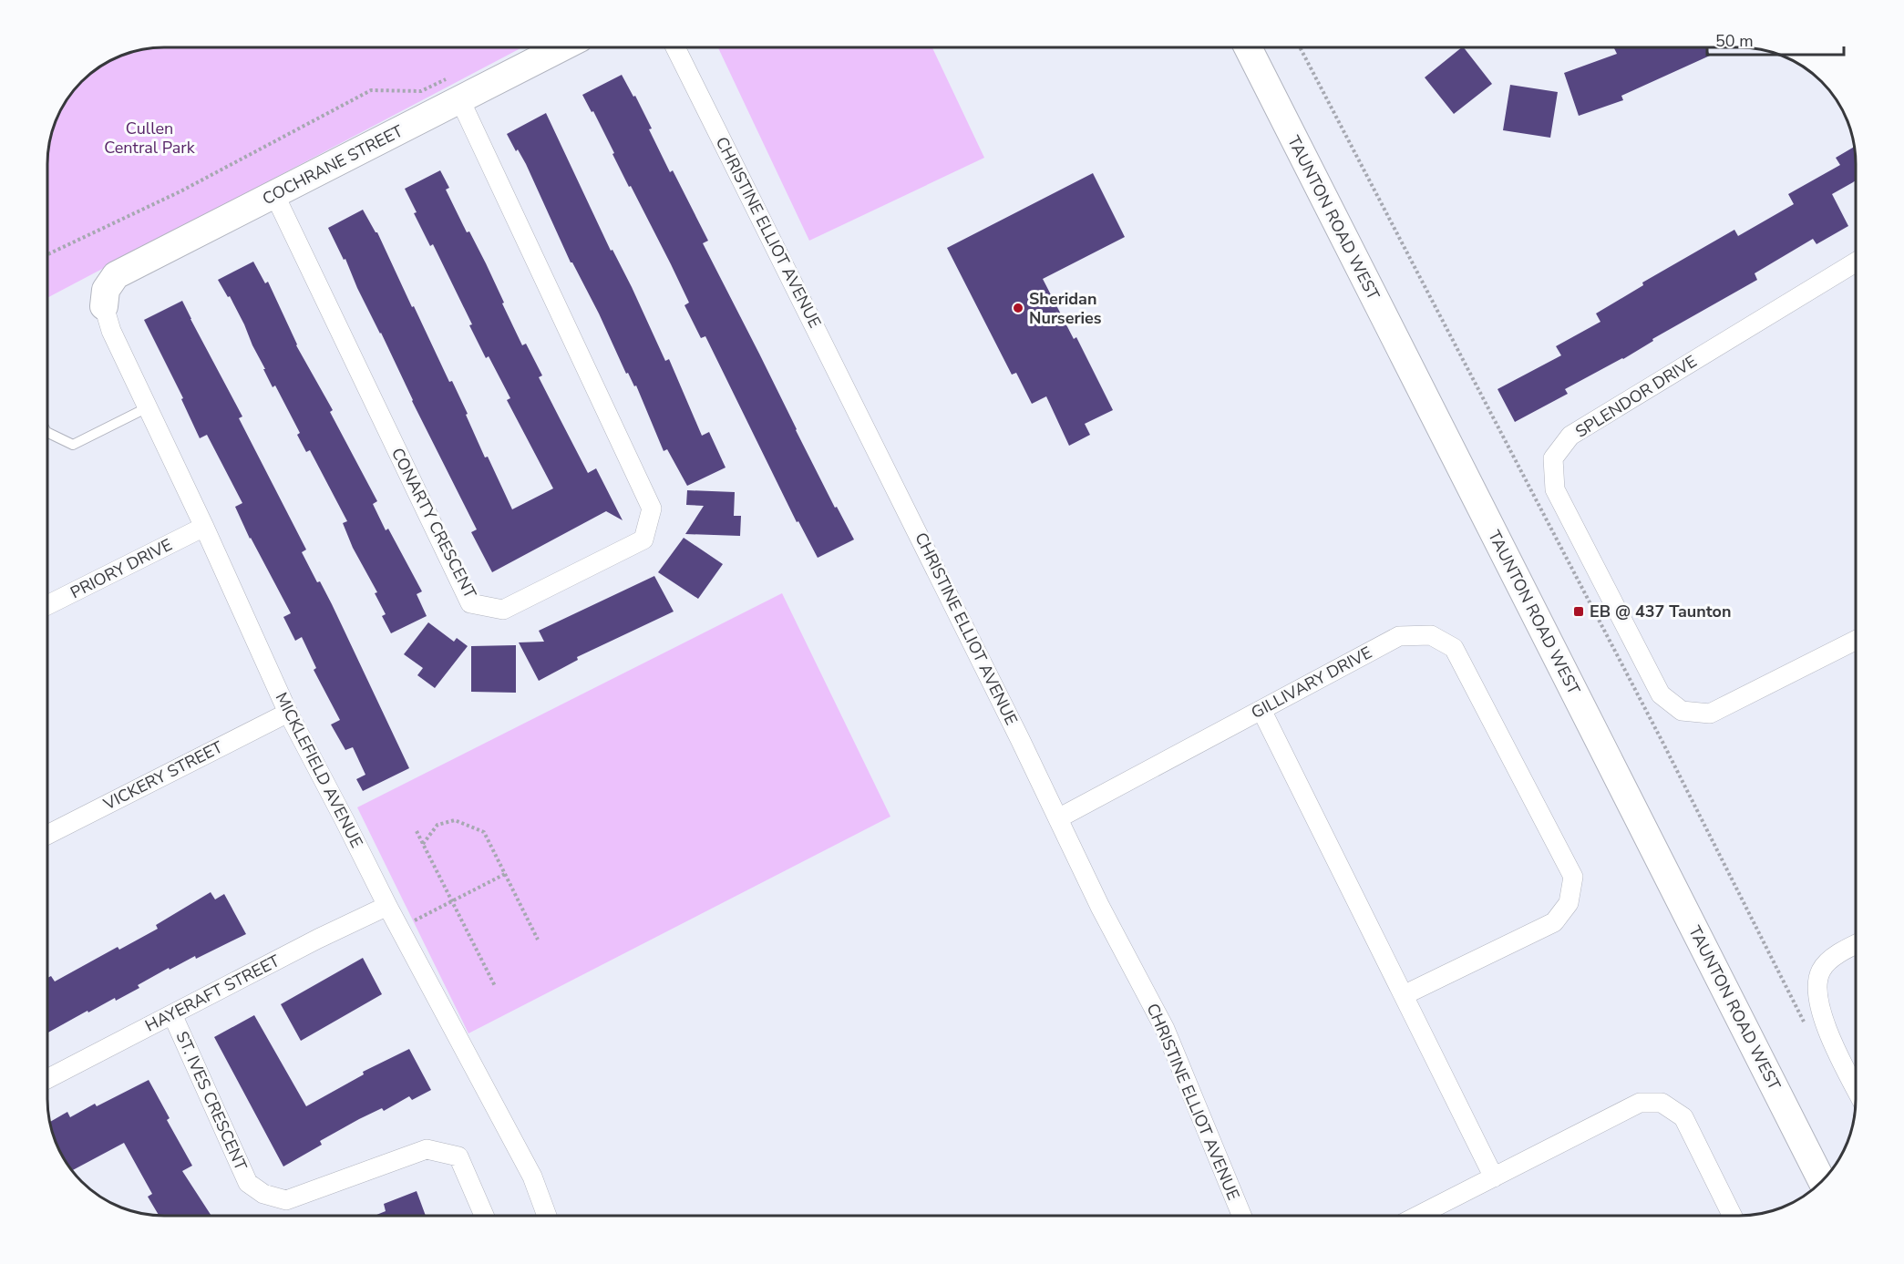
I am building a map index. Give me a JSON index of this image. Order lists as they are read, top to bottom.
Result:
{
  "streets": {
    "main road": ["COCHRANE STREET", "TAUNTON ROAD WEST"],
    "street": [
      "CHRISTINE ELLIOT AVENUE",
      "SPLENDOR DRIVE",
      "CONARTY CRESCENT",
      "PRIORY DRIVE",
      "GILLIVARY DRIVE",
      "MICKLEFIELD AVENUE",
      "VICKERY STREET",
      "HAYERAFT STREET",
      "ST. IVES CRESCENT"
    ]
  },
  "crossings": [
    ["COCHRANE STREET", "CONARTY CRESCENT"],
    ["COCHRANE STREET", "MICKLEFIELD AVENUE"],
    ["CHRISTINE ELLIOT AVENUE", "GILLIVARY DRIVE"],
    ["PRIORY DRIVE", "MICKLEFIELD AVENUE"],
    ["MICKLEFIELD AVENUE", "VICKERY STREET"],
    ["MICKLEFIELD AVENUE", "HAYERAFT STREET"],
    ["HAYERAFT STREET", "ST. IVES CRESCENT"]
  ],
  "parks": ["Cullen Central Park"],
  "places": {
    "other": ["Sheridan Nurseries"],
    "transit": ["EB @ 437 Taunton"]
  },
  "scale_bar": "50 m"
}
